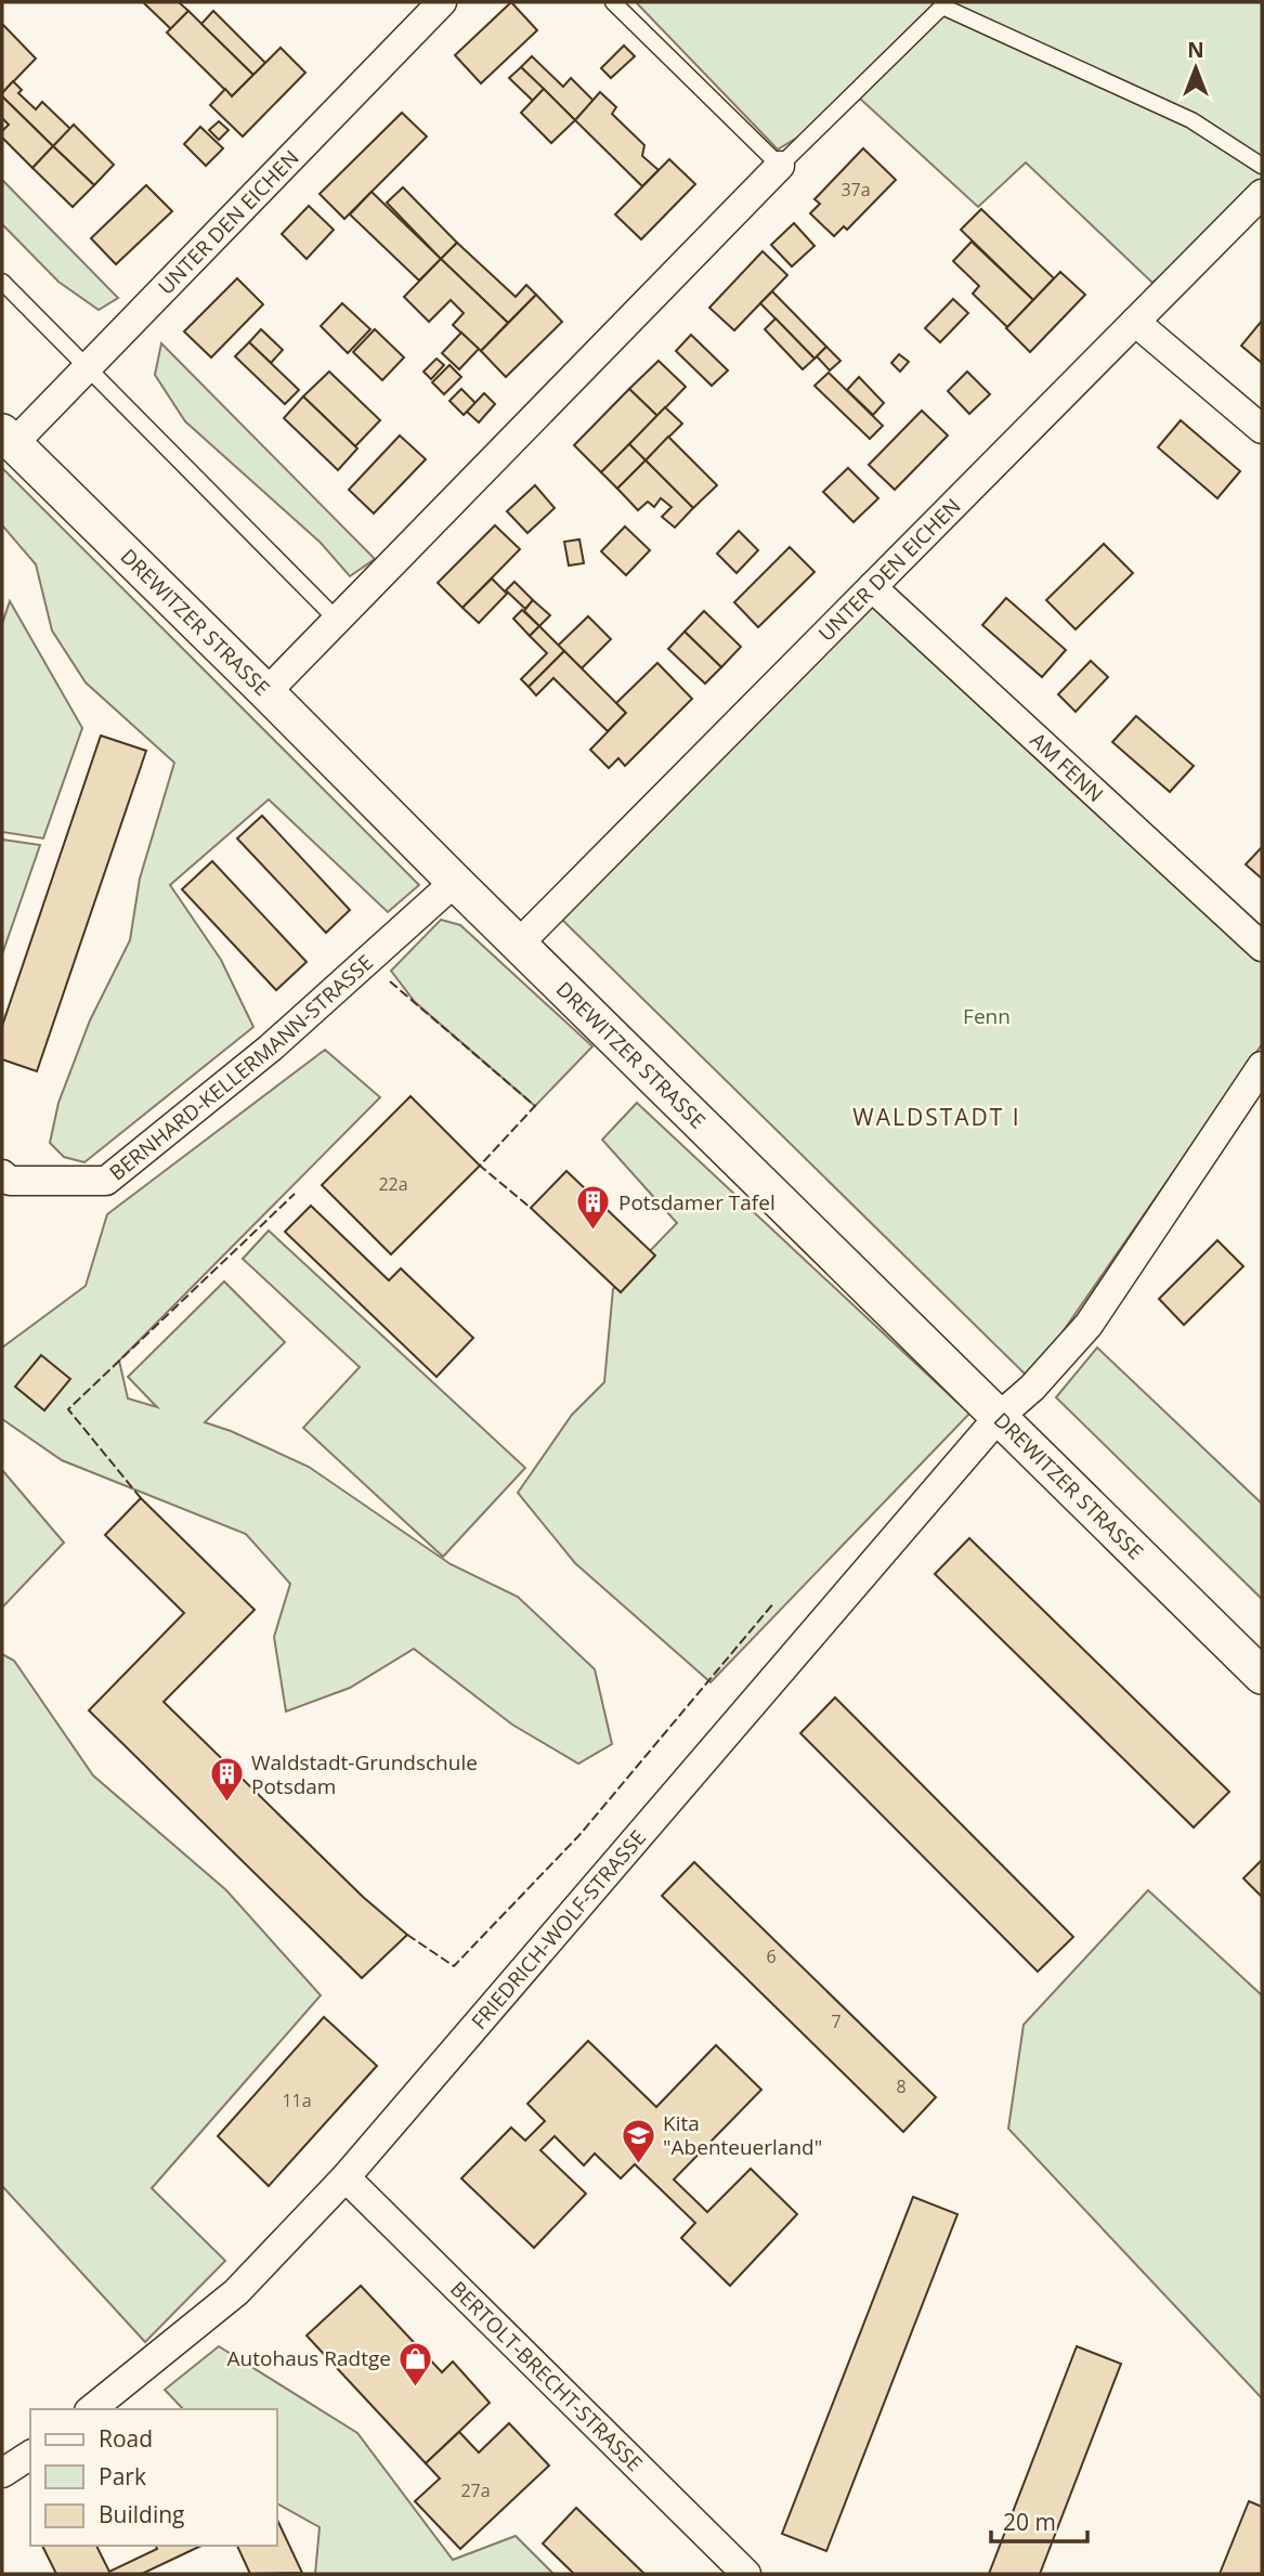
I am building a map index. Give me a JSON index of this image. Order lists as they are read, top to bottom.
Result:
{
  "streets": {
    "street": [
      "UNTER DEN EICHEN",
      "DREWITZER STRASSE",
      "AM FENN",
      "BERNHARD-KELLERMANN-STRASSE",
      "FRIEDRICH-WOLF-STRASSE",
      "BERTOLT-BRECHT-STRASSE"
    ]
  },
  "crossings": [
    ["UNTER DEN EICHEN", "DREWITZER STRASSE"],
    ["UNTER DEN EICHEN", "AM FENN"],
    ["DREWITZER STRASSE", "BERNHARD-KELLERMANN-STRASSE"],
    ["DREWITZER STRASSE", "FRIEDRICH-WOLF-STRASSE"],
    ["FRIEDRICH-WOLF-STRASSE", "BERTOLT-BRECHT-STRASSE"]
  ],
  "districts": ["WALDSTADT I"],
  "parks": ["Fenn"],
  "places": {
    "building": ["Potsdamer Tafel", "Waldstadt-Grundschule Potsdam"],
    "school or university": ["Kita \"Abenteuerland\""],
    "shop": ["Autohaus Radtge"]
  },
  "house_numbers": [
    "37a",
    "22a",
    "6",
    "7",
    "8",
    "11a",
    "27a"
  ],
  "legend": ["Road", "Park", "Building"],
  "scale_bar": "20 m",
  "north": "top"
}
